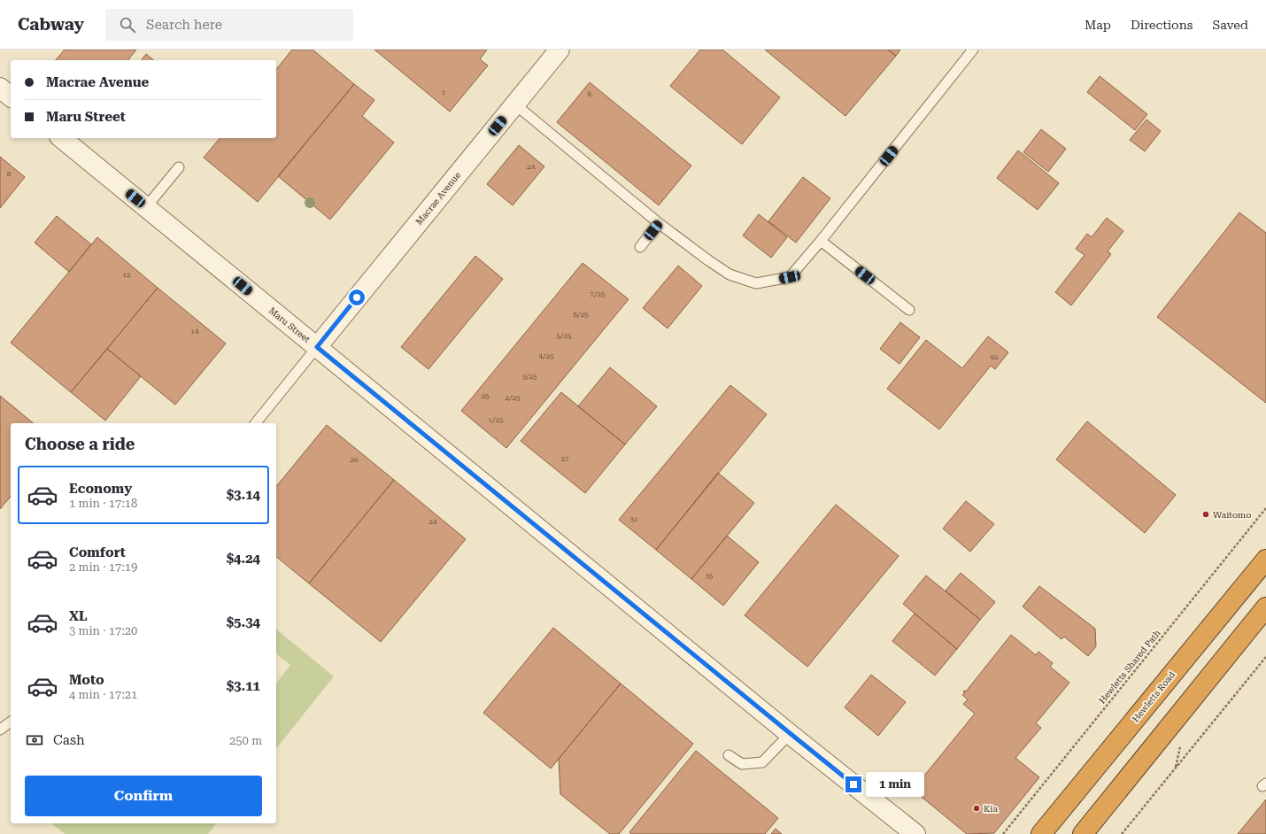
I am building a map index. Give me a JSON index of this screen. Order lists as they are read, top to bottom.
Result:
{
  "streets": {
    "highway": ["Hewletts Road"],
    "street": ["Macrae Avenue", "Maru Street"],
    "path": ["Hewletts Shared Path"]
  },
  "crossings": [
    ["Macrae Avenue", "Maru Street"]
  ],
  "places": ["Waitomo", "Kia"],
  "house_numbers": [
    "1",
    "6",
    "2A",
    "8",
    "12",
    "7/25",
    "6/25",
    "14",
    "5/25",
    "4/25",
    "92",
    "3/25",
    "25",
    "2/25",
    "1/25",
    "27",
    "20",
    "31",
    "24",
    "35"
  ],
  "page": {
    "header": "Cabway",
    "search": "Search here",
    "nav": ["Map", "Directions", "Saved"],
    "banner": ["Macrae Avenue", "Maru Street"],
    "heading": "Choose a ride",
    "list": [
      {
        "name": "Economy",
        "note": "1 min · 17:18",
        "value": "$3.14"
      },
      {
        "name": "Comfort",
        "note": "2 min · 17:19",
        "value": "$4.24"
      },
      {
        "name": "XL",
        "note": "3 min · 17:20",
        "value": "$5.34"
      },
      {
        "name": "Moto",
        "note": "4 min · 17:21",
        "value": "$3.11"
      }
    ],
    "pay": ["Cash", "250 m"],
    "buttons": "Confirm",
    "bubble": "1 min"
  }
}
